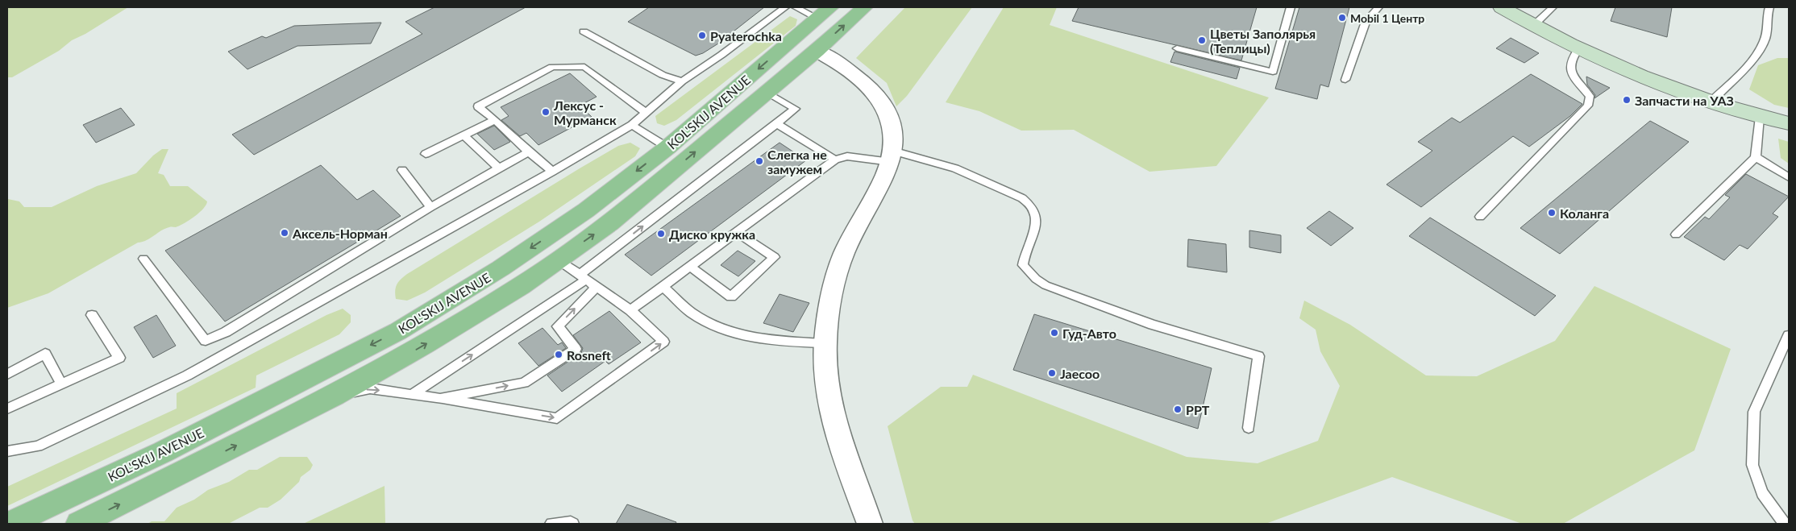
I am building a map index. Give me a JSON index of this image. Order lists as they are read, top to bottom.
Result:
{
  "streets": {
    "main road": ["KOL'SKIJ AVENUE"]
  },
  "places": [
    "Mobil 1 Центр",
    "Pyaterochka",
    "Цветы Заполярья (Теплицы)",
    "Запчасти на УАЗ",
    "Лексус - Мурманск",
    "Слегка не замужем",
    "Коланга",
    "Аксель-Норман",
    "Диско кружка",
    "Гуд-Авто",
    "Rosneft",
    "Jaecoo",
    "РРТ"
  ]
}
